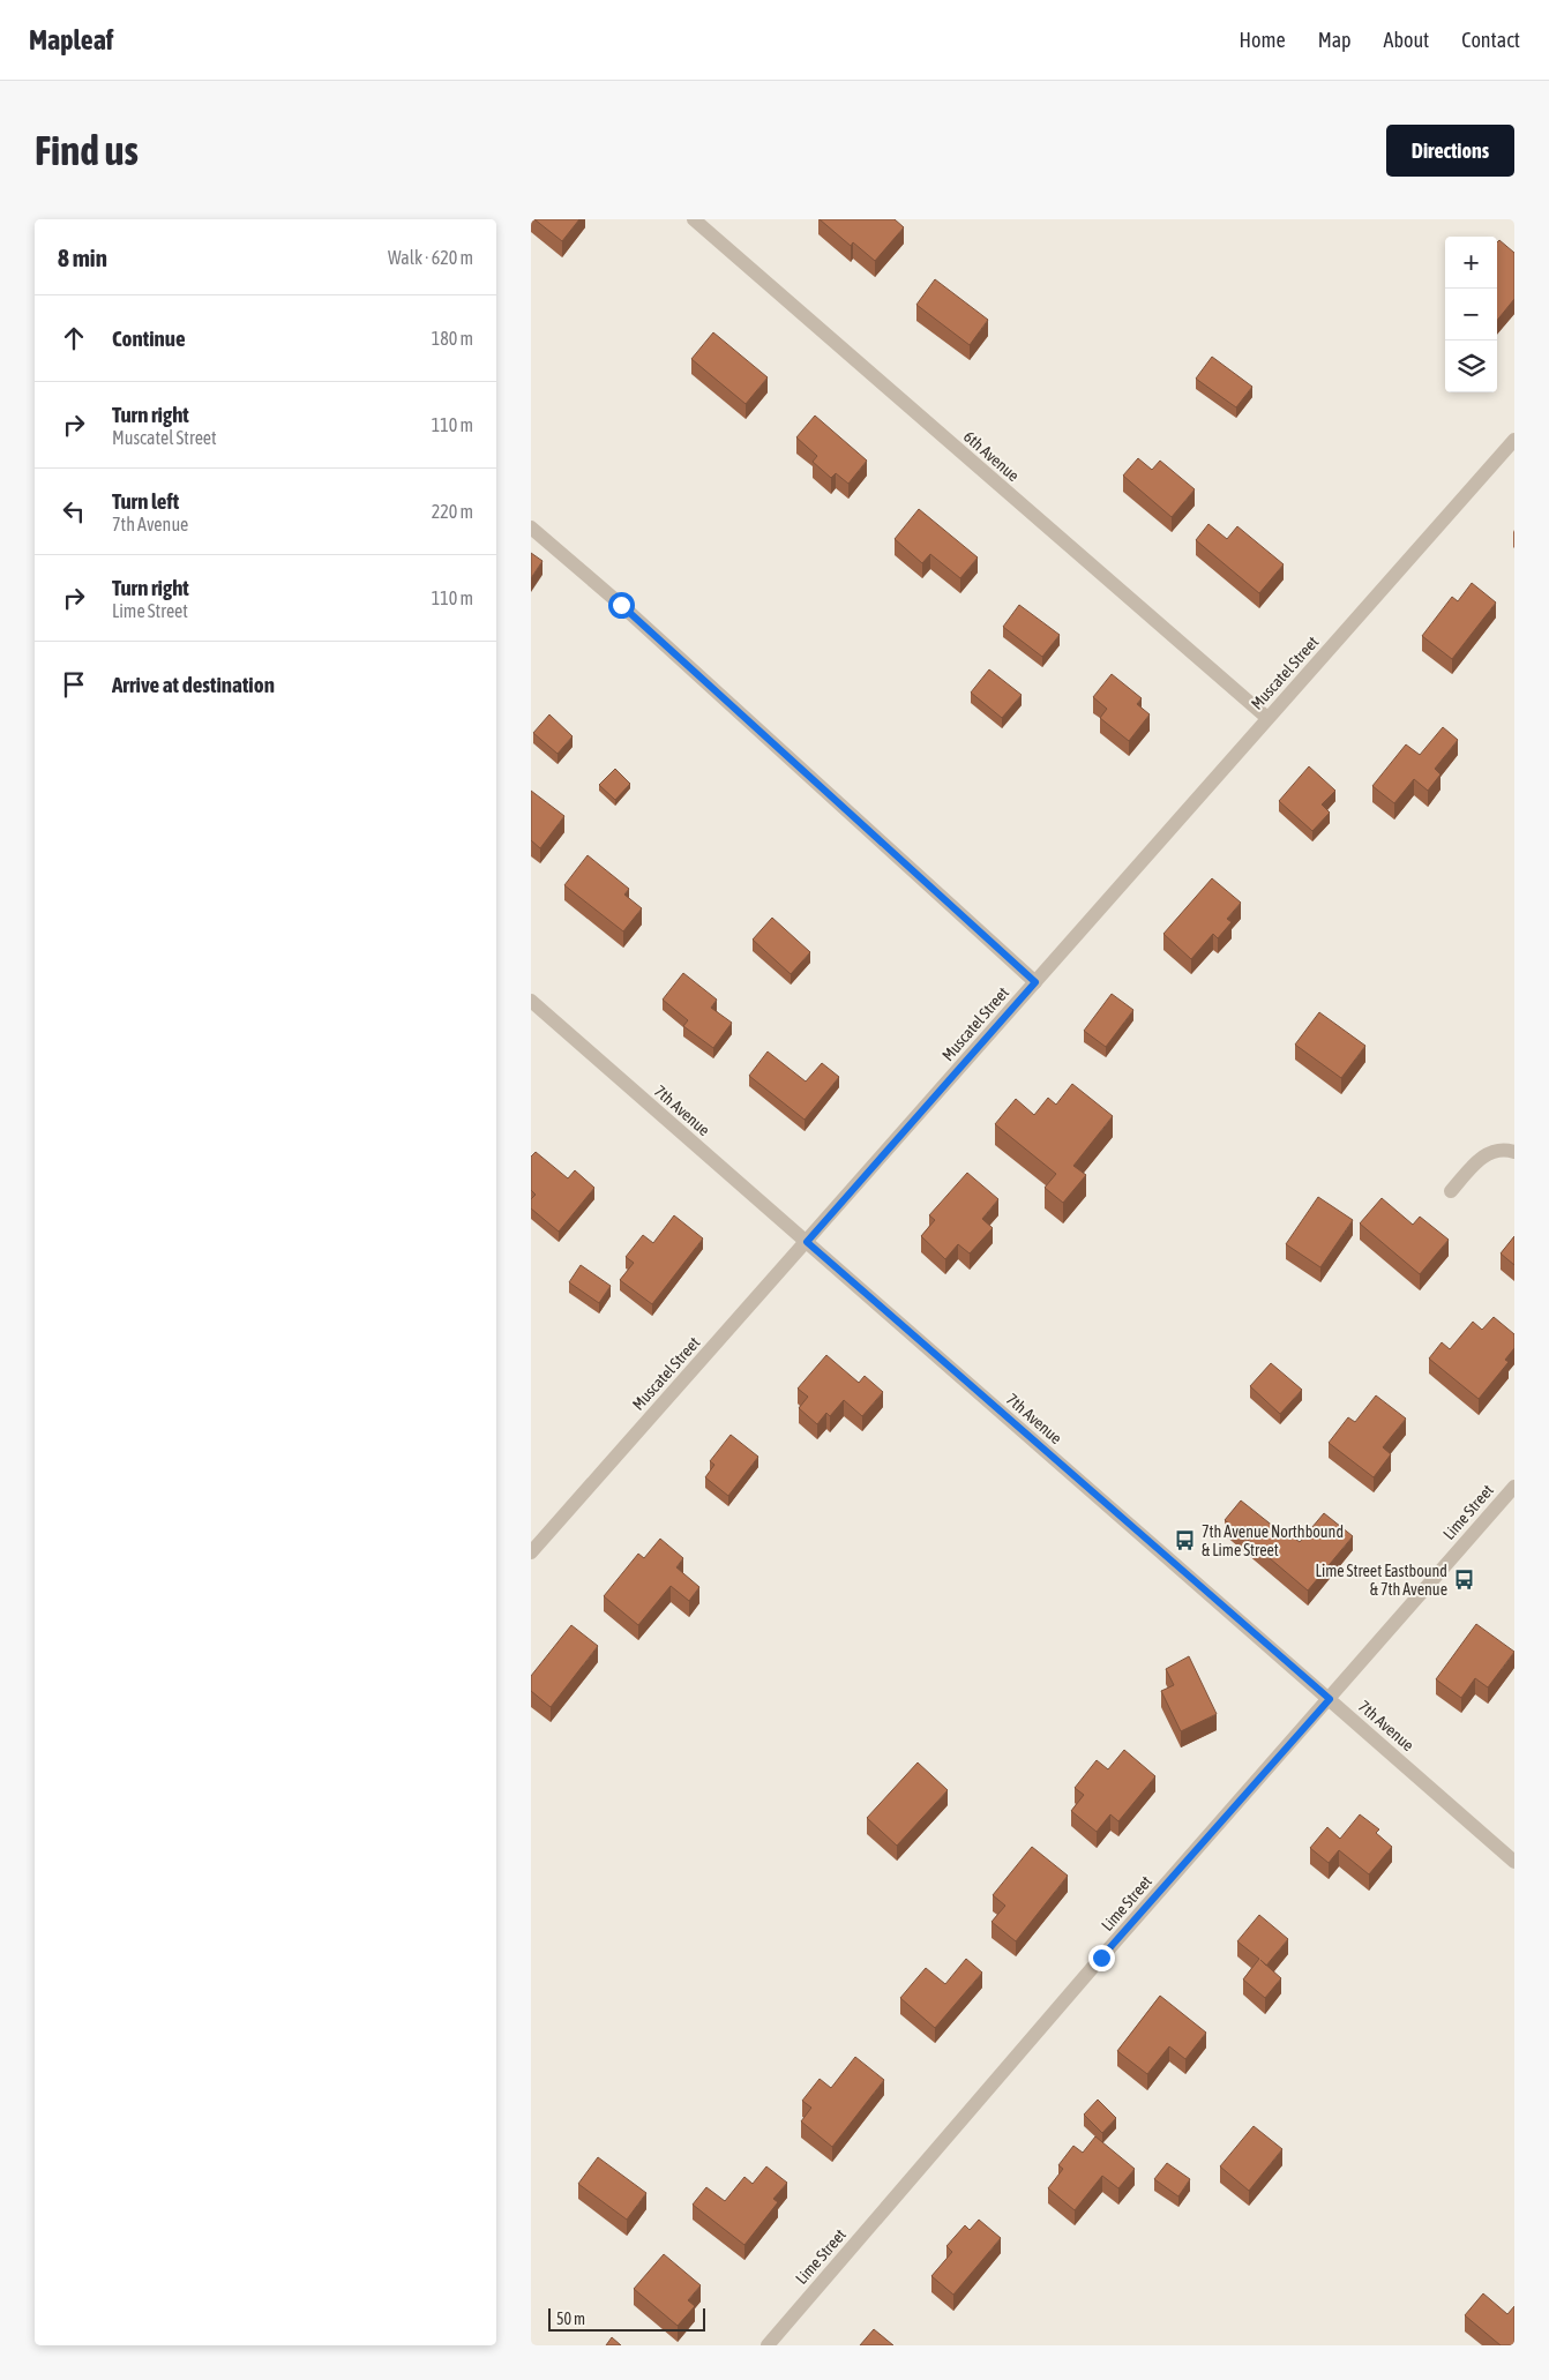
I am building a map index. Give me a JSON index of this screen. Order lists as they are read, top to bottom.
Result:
{
  "streets": {
    "street": [
      "6th Avenue",
      "Muscatel Street",
      "7th Avenue",
      "Lime Street"
    ]
  },
  "crossings": [
    ["6th Avenue", "Muscatel Street"],
    ["Muscatel Street", "7th Avenue"],
    ["7th Avenue", "Lime Street"]
  ],
  "places": {
    "bus stop": ["7th Avenue Northbound & Lime Street", "Lime Street Eastbound & 7th Avenue"]
  },
  "scale_bar": "50 m",
  "page": {
    "header": "Mapleaf",
    "nav": [
      "Home",
      "Map",
      "About",
      "Contact"
    ],
    "buttons": "Directions",
    "title": "Find us",
    "heading": ["8 min", "Walk · 620 m"],
    "map_buttons": ["+", "−"],
    "list": [
      ["Continue", "180 m"],
      ["Turn right", "Muscatel Street", "110 m"],
      ["Turn left", "7th Avenue", "220 m"],
      ["Turn right", "Lime Street", "110 m"],
      "Arrive at destination"
    ],
    "scale": "50 m"
  }
}
